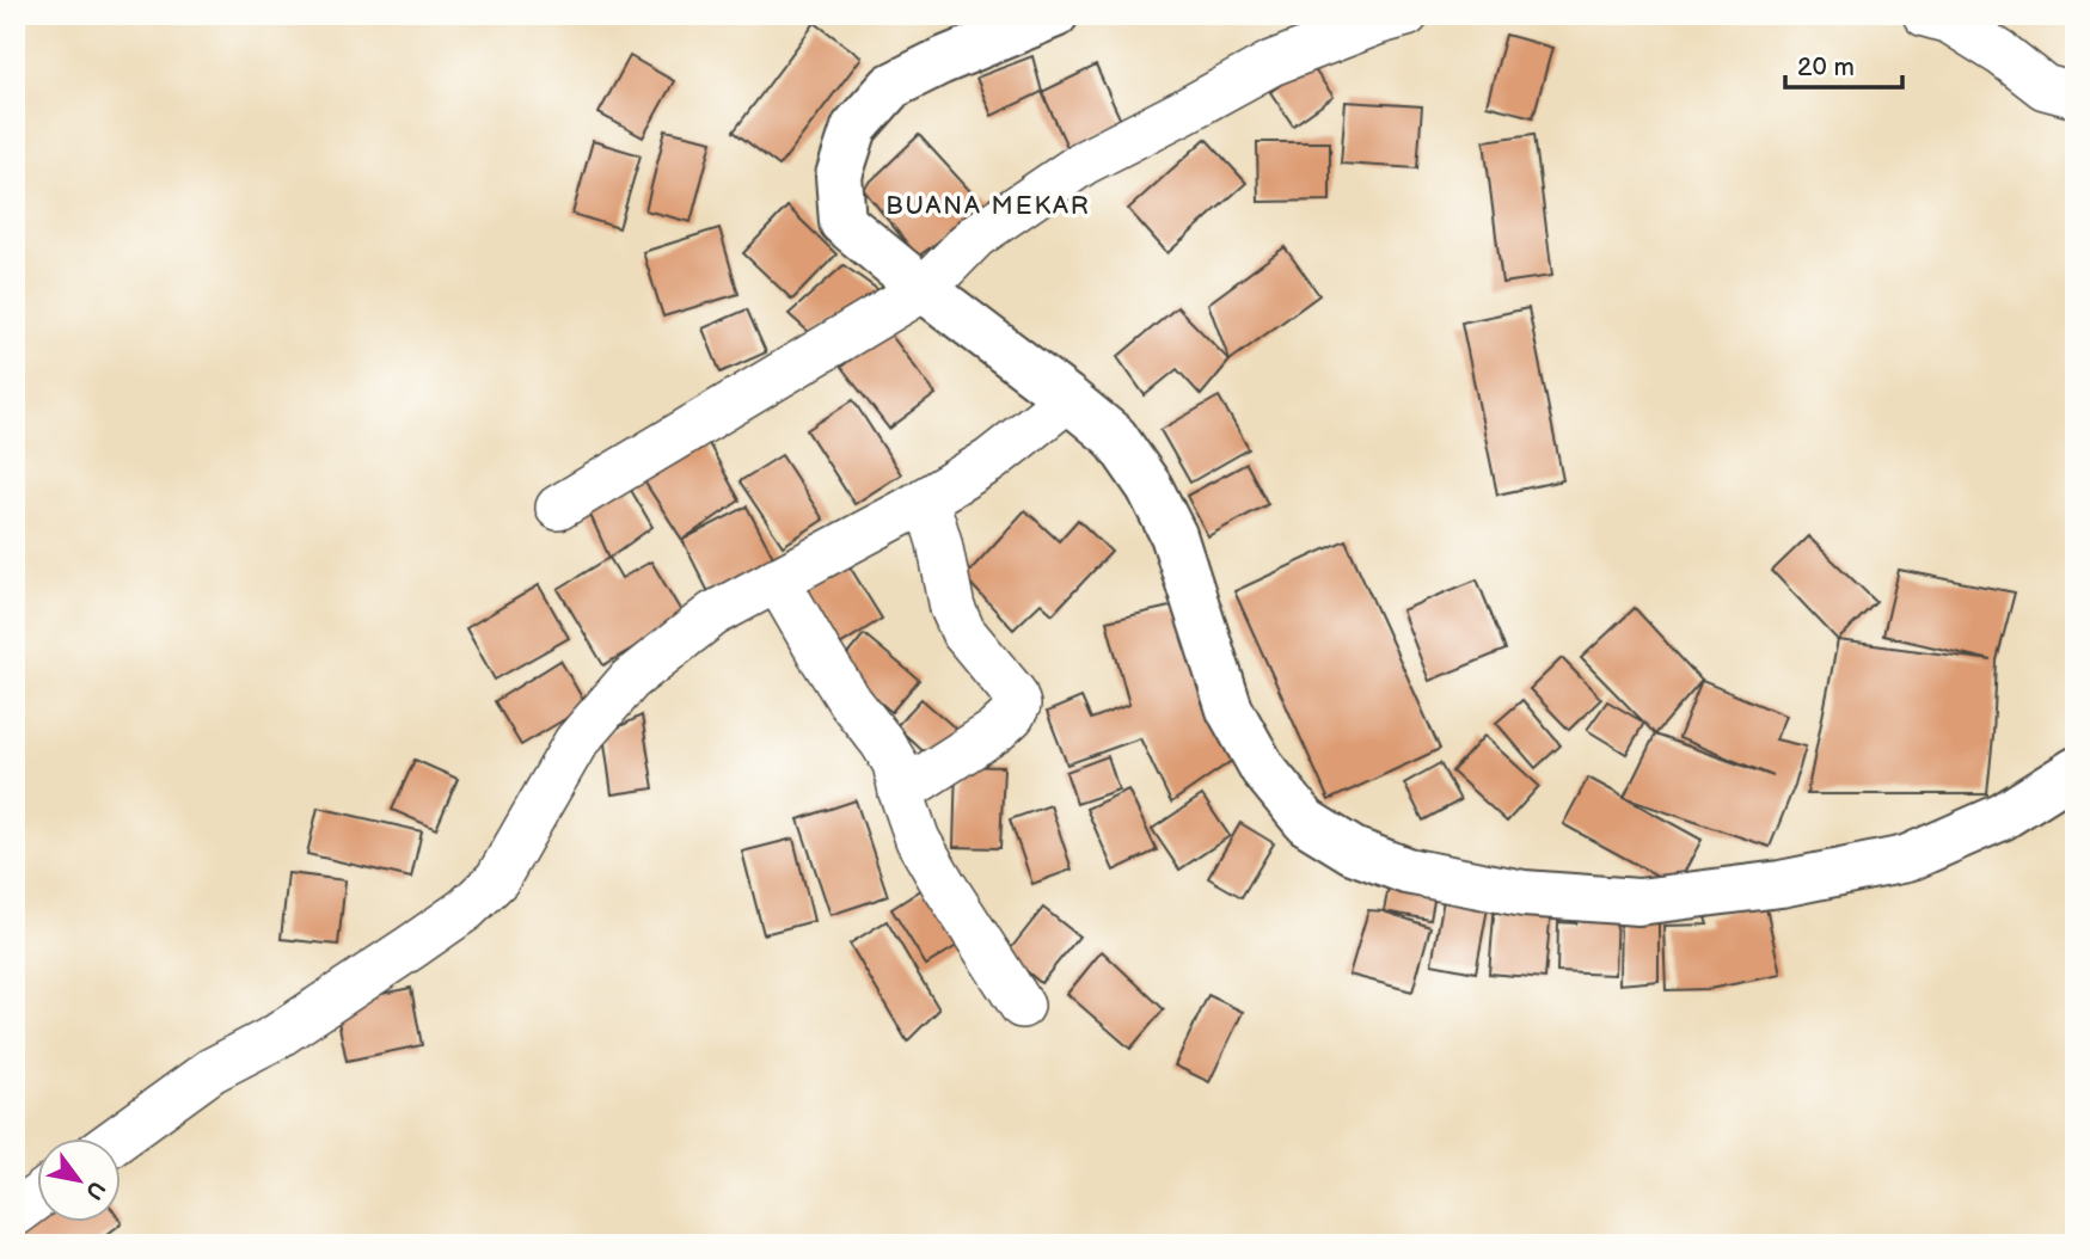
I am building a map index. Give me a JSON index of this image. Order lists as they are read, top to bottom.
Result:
{
  "districts": ["BUANA MEKAR"],
  "scale_bar": "20 m",
  "north": "bottom right"
}
